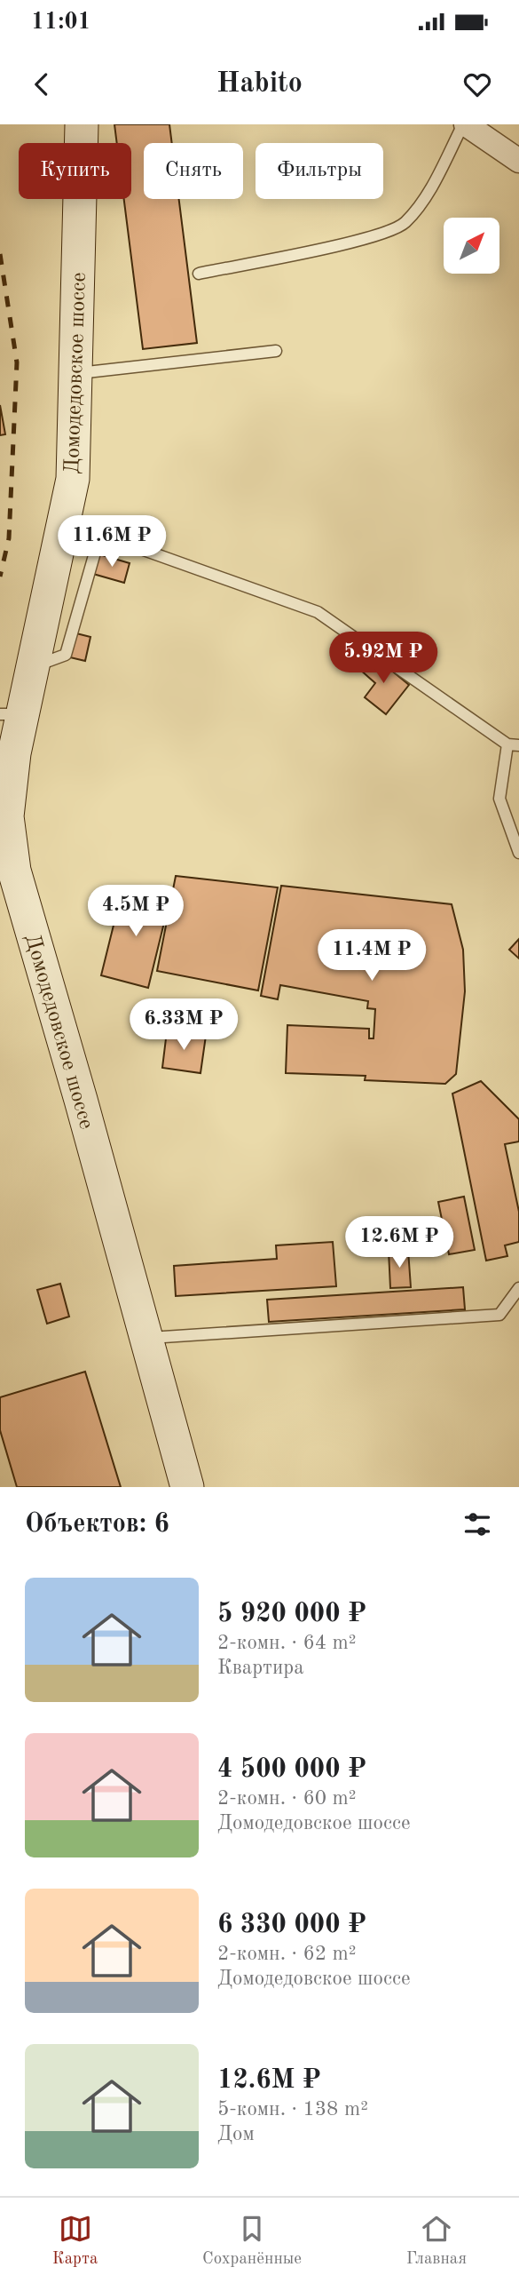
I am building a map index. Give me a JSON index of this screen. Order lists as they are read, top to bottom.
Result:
{
  "streets": {
    "main road": ["Домодедовское шоссе"]
  },
  "north": "top right",
  "page": {
    "status": "11:01",
    "header": "Habito",
    "chip": ["Купить", "Снять", "Фильтры"],
    "price": [
      "11.6M ₽",
      "5.92M ₽",
      "4.5M ₽",
      "11.4M ₽",
      "6.33M ₽",
      "12.6M ₽"
    ],
    "heading": "Объектов: 6",
    "list": [
      {
        "name": "5 920 000 ₽",
        "note": "2-комн. · 64 m² · Квартира"
      },
      {
        "name": "4 500 000 ₽",
        "note": "2-комн. · 60 m² · Домодедовское шоссе"
      },
      {
        "name": "6 330 000 ₽",
        "note": "2-комн. · 62 m² · Домодедовское шоссе"
      },
      {
        "name": "12.6M ₽",
        "note": "5-комн. · 138 m² · Дом"
      }
    ],
    "tabs": ["Карта", "Сохранённые", "Главная"]
  }
}
